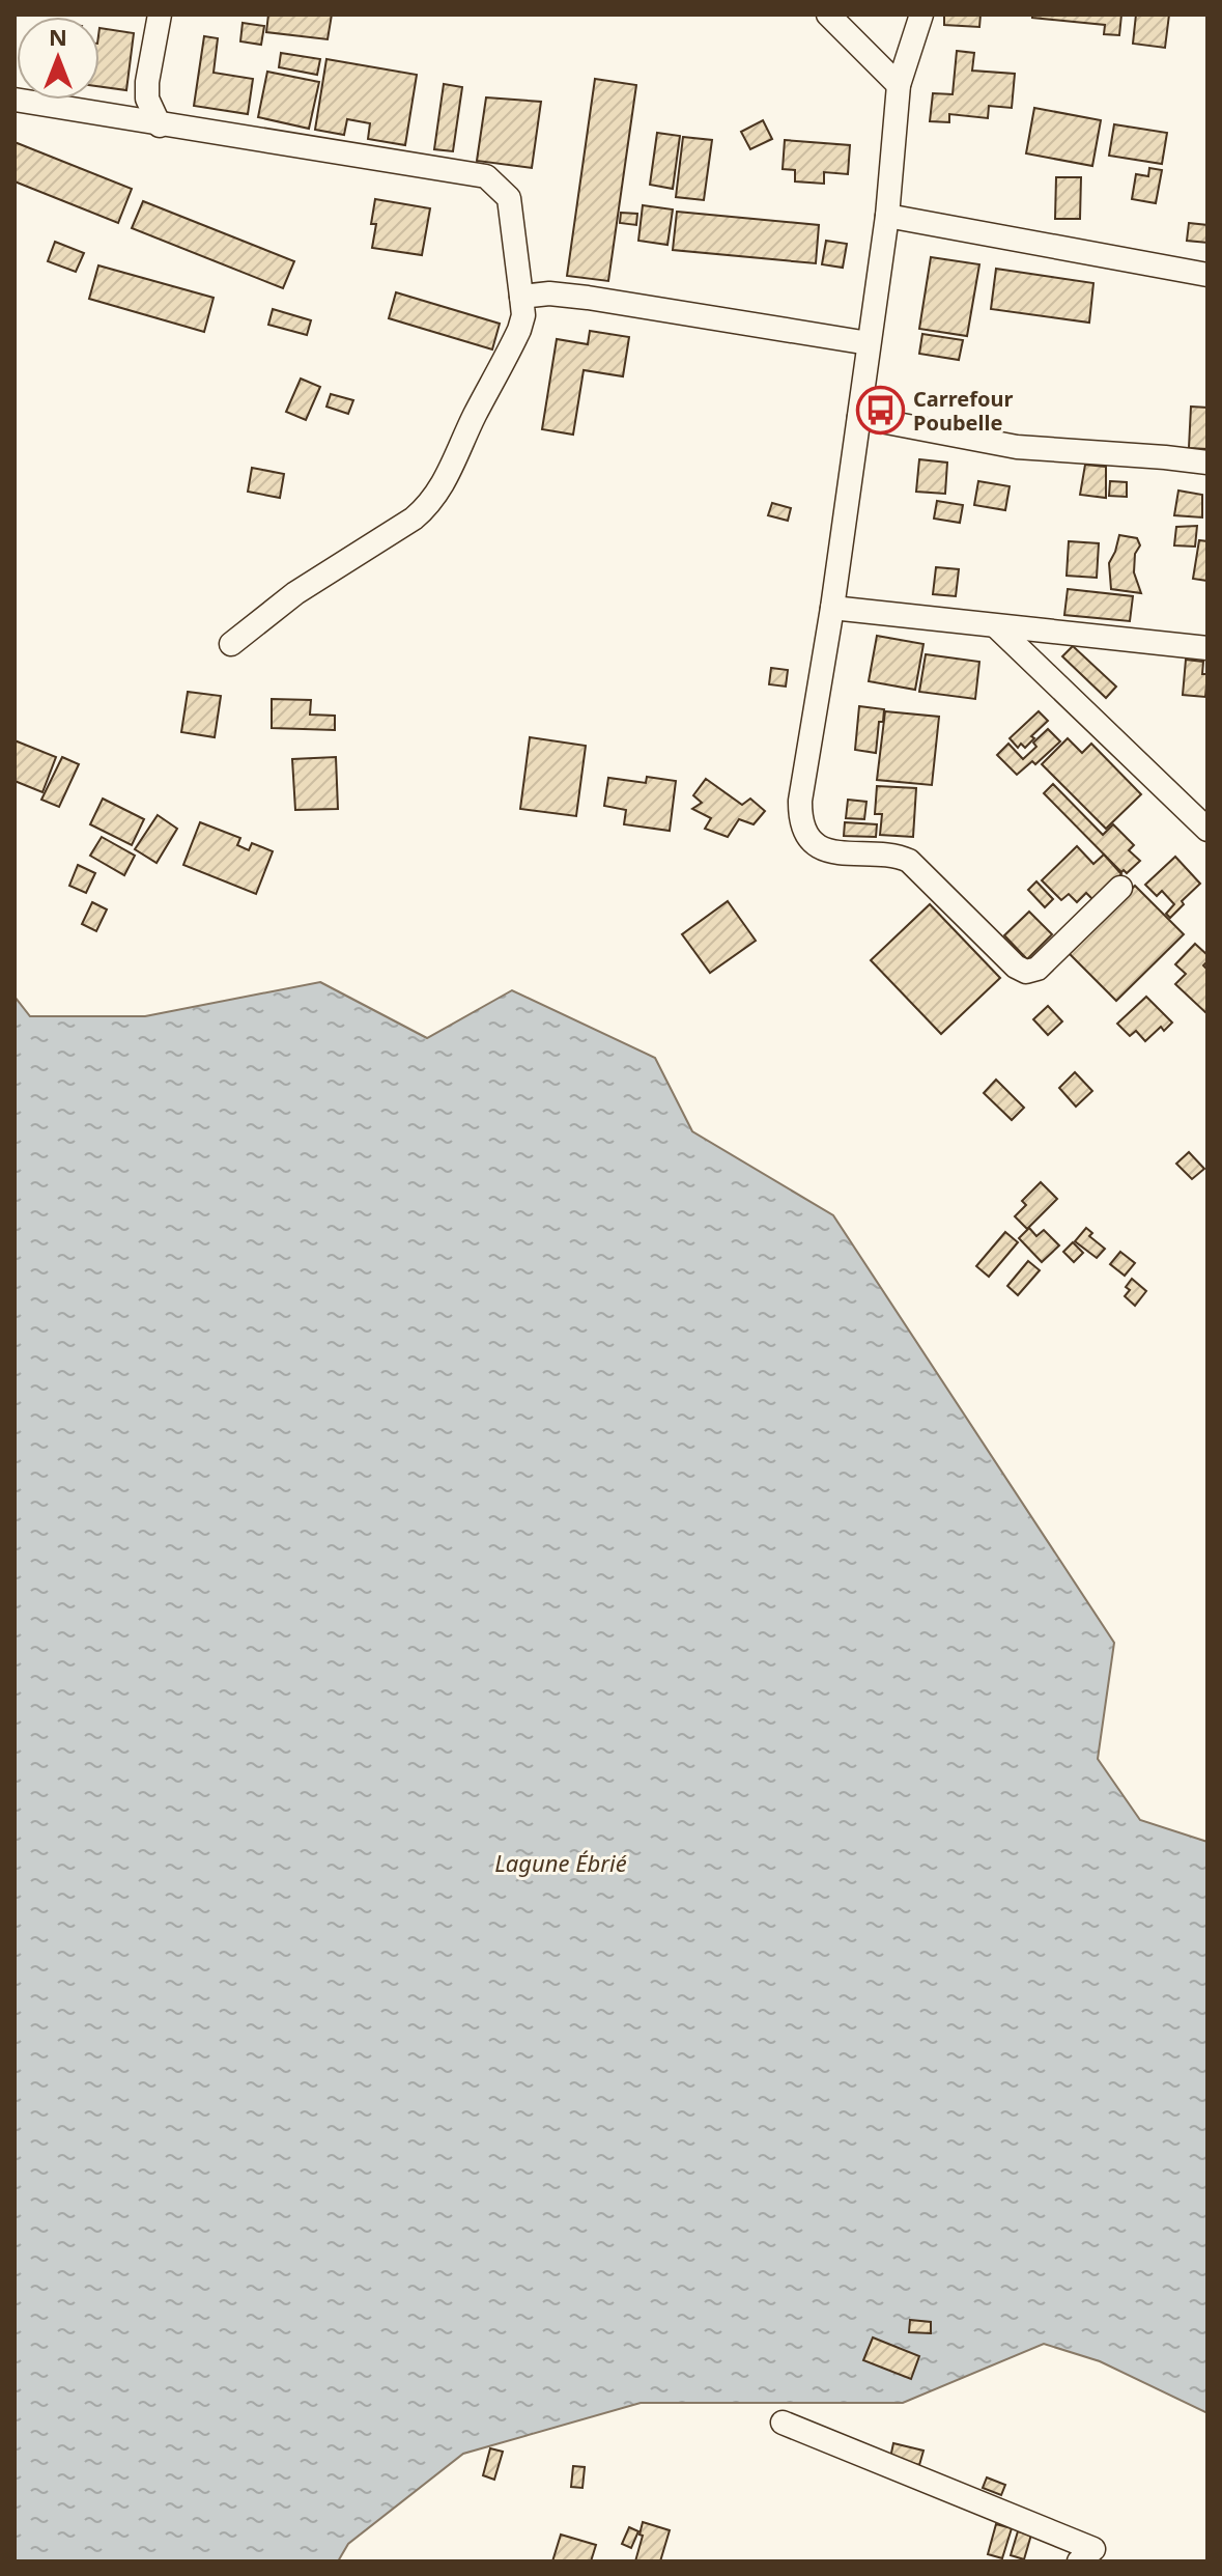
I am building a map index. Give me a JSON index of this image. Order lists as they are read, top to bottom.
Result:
{
  "water": ["Lagune Ébrié"],
  "places": {
    "bus stop": ["Carrefour Poubelle"]
  },
  "north": "top"
}
